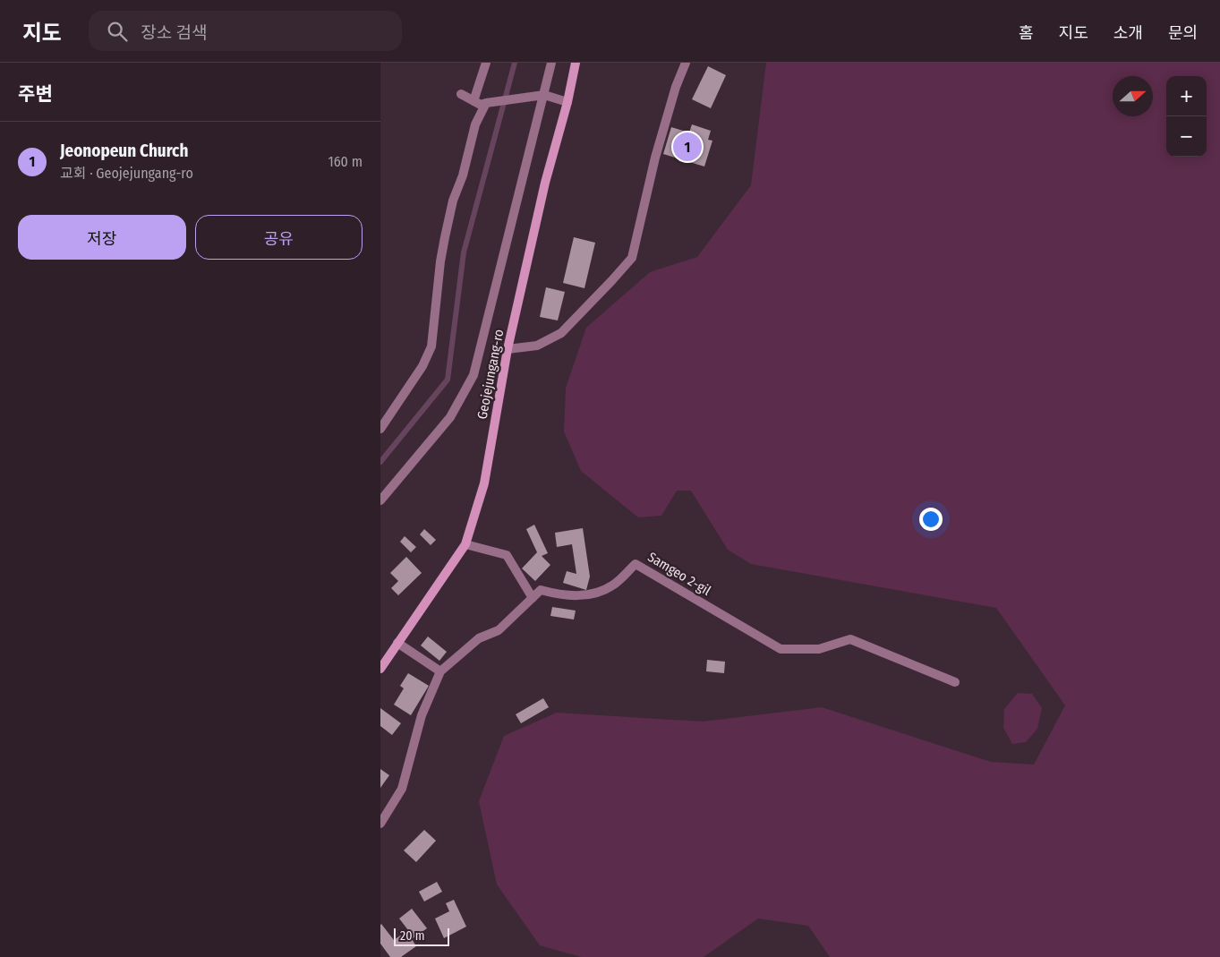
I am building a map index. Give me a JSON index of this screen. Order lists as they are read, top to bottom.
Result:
{
  "streets": {
    "main road": ["Geojejungang-ro"],
    "lane": ["Samgeo 2-gil"]
  },
  "scale_bar": "20 m",
  "north": "right",
  "page": {
    "header": "지도",
    "search": "장소 검색",
    "nav": [
      "홈",
      "지도",
      "소개",
      "문의"
    ],
    "heading": "주변",
    "map_buttons": ["+", "−"],
    "list": [
      {
        "mark": "1",
        "name": "Jeonopeun Church",
        "note": "교회 · Geojejungang-ro",
        "value": "160 m"
      }
    ],
    "pins": "1",
    "buttons": ["저장", "공유"],
    "scale": "20 m"
  }
}
